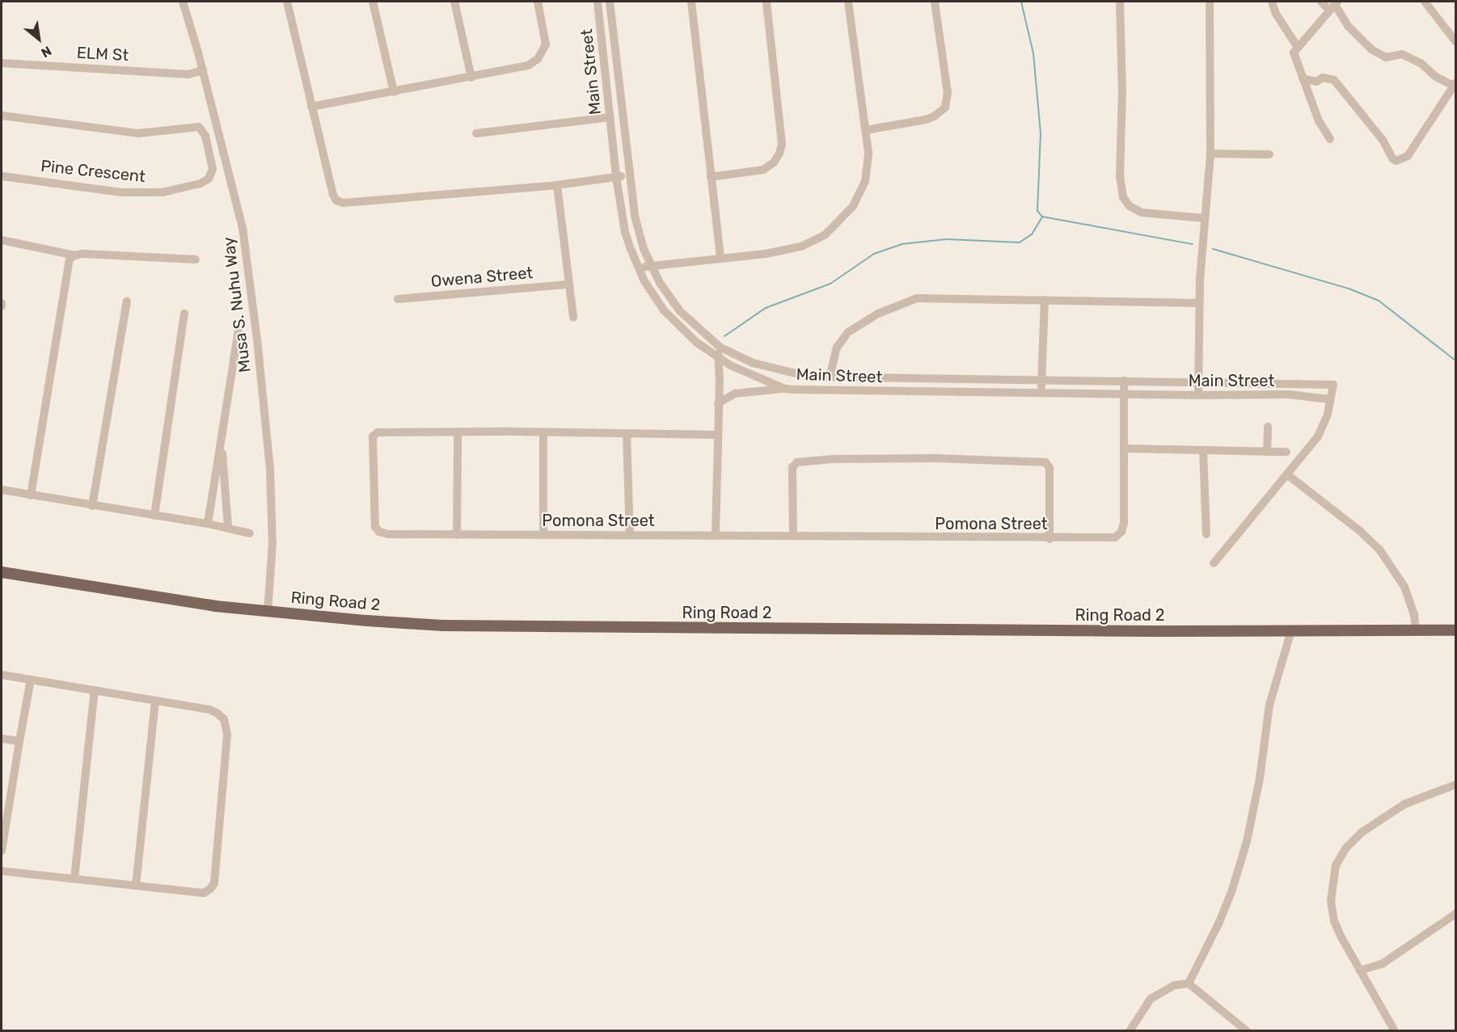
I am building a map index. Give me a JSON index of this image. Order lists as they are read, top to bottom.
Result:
{
  "streets": {
    "main road": ["Ring Road 2"],
    "street": [
      "ELM St",
      "Main Street",
      "Pine Crescent",
      "Owena Street",
      "Musa S. Nuhu Way",
      "Pomona Street"
    ]
  },
  "crossings": [
    ["ELM St", "Musa S. Nuhu Way"],
    ["Main Street", "Pomona Street"],
    ["Musa S. Nuhu Way", "Ring Road 2"]
  ],
  "north": "bottom right"
}
